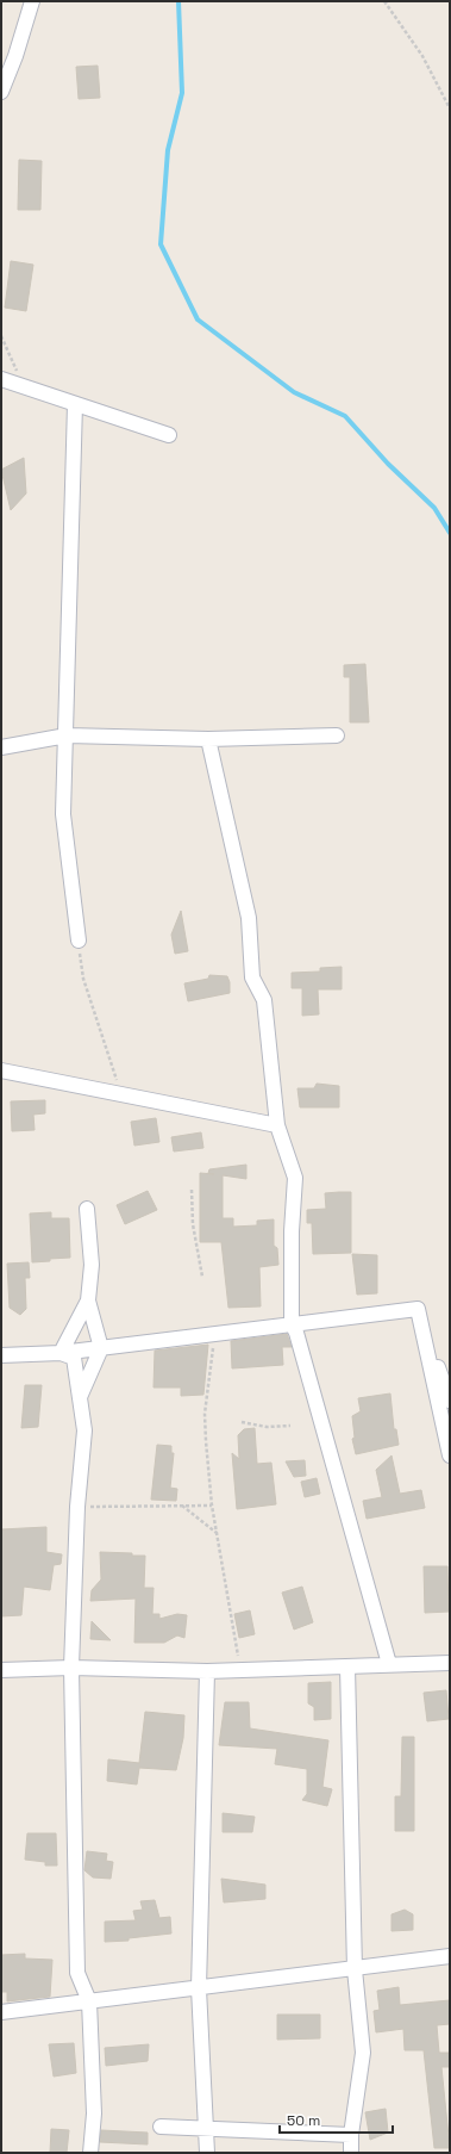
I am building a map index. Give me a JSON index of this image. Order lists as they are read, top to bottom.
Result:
{
  "scale_bar": "50 m"
}
